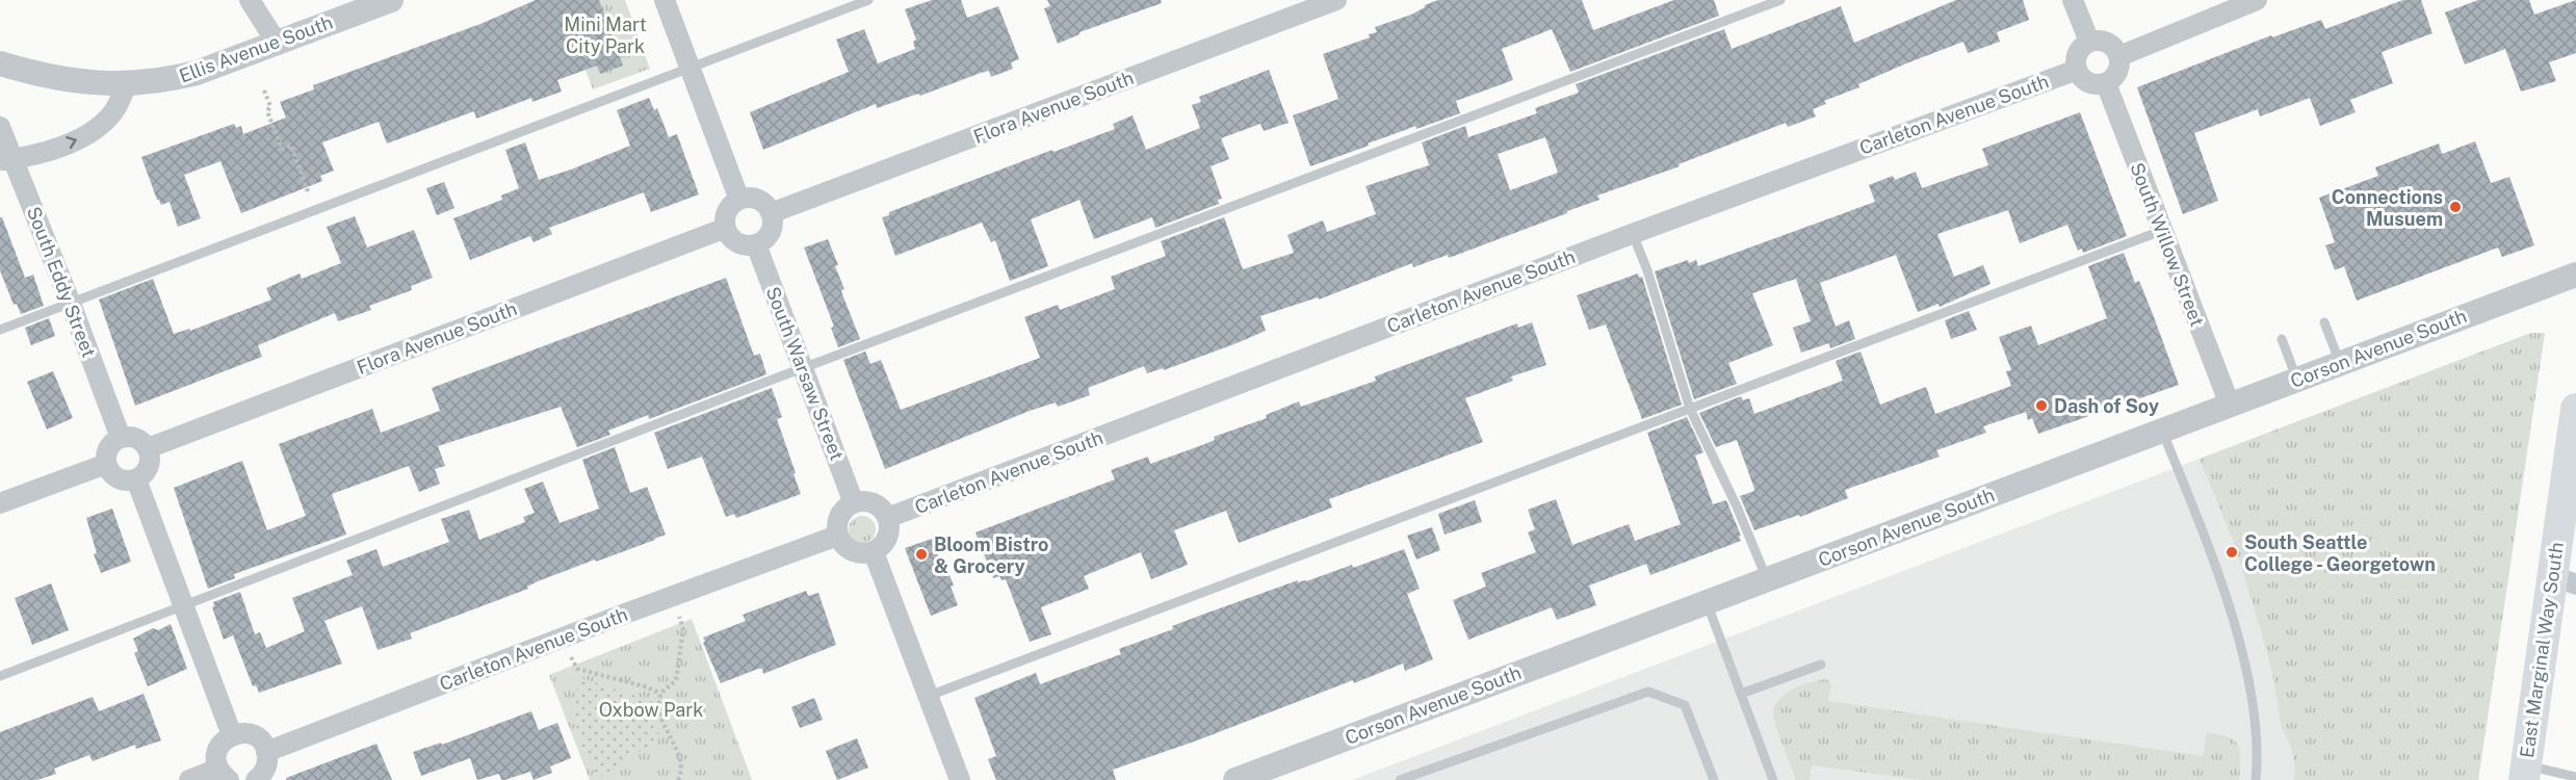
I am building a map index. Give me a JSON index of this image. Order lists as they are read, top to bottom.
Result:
{
  "streets": {
    "main road": ["East Marginal Way South"],
    "street": [
      "Ellis Avenue South",
      "Flora Avenue South",
      "Carleton Avenue South",
      "South Willow Street",
      "South Eddy Street",
      "Corson Avenue South",
      "South Warsaw Street"
    ]
  },
  "crossings": [
    ["Flora Avenue South", "South Eddy Street"],
    ["Flora Avenue South", "South Warsaw Street"],
    ["Carleton Avenue South", "South Willow Street"],
    ["Carleton Avenue South", "South Warsaw Street"],
    ["South Willow Street", "Corson Avenue South"]
  ],
  "parks": ["Mini Mart City Park", "Oxbow Park"],
  "places": [
    "Connections Musuem",
    "Dash of Soy",
    "South Seattle College - Georgetown",
    "Bloom Bistro & Grocery"
  ]
}
